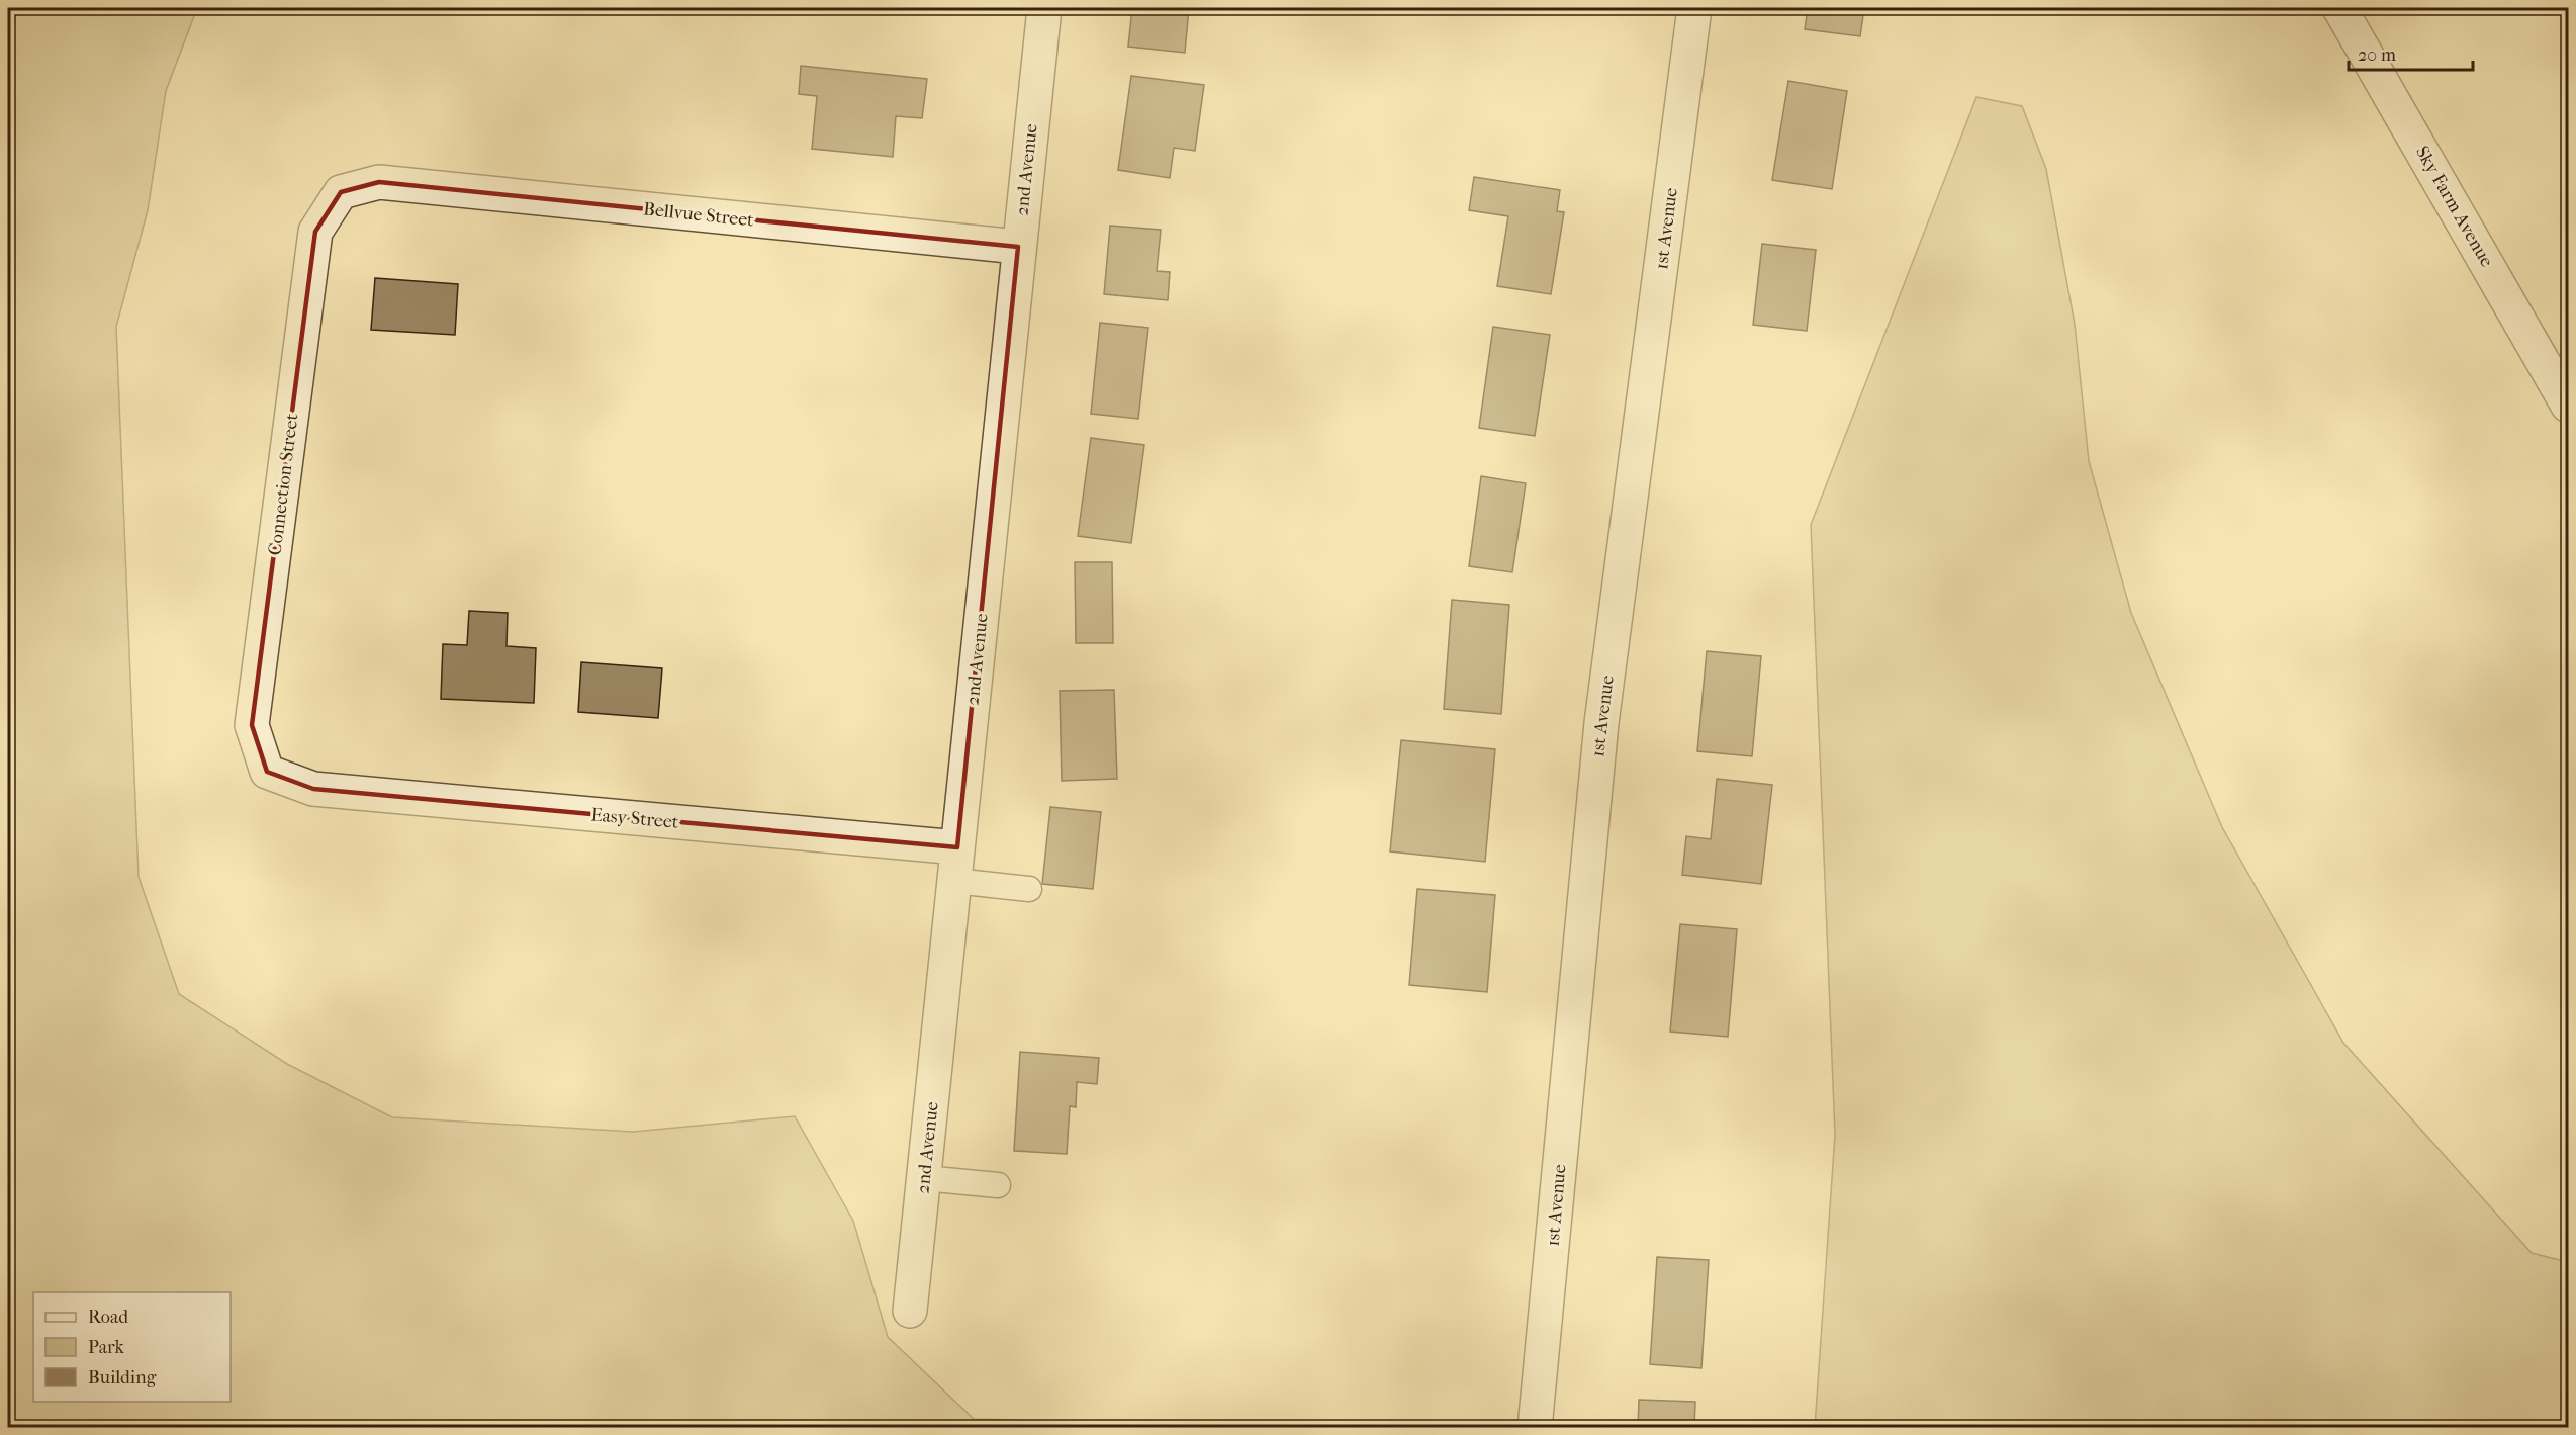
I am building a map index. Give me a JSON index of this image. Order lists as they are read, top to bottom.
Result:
{
  "streets": {
    "street": [
      "2nd Avenue",
      "Sky Farm Avenue",
      "Bellvue Street",
      "1st Avenue",
      "Connection Street",
      "Easy Street"
    ]
  },
  "crossings": [
    ["2nd Avenue", "Bellvue Street"],
    ["2nd Avenue", "Easy Street"],
    ["Bellvue Street", "Connection Street"],
    ["Connection Street", "Easy Street"]
  ],
  "legend": ["Road", "Park", "Building"],
  "scale_bar": "20 m"
}
